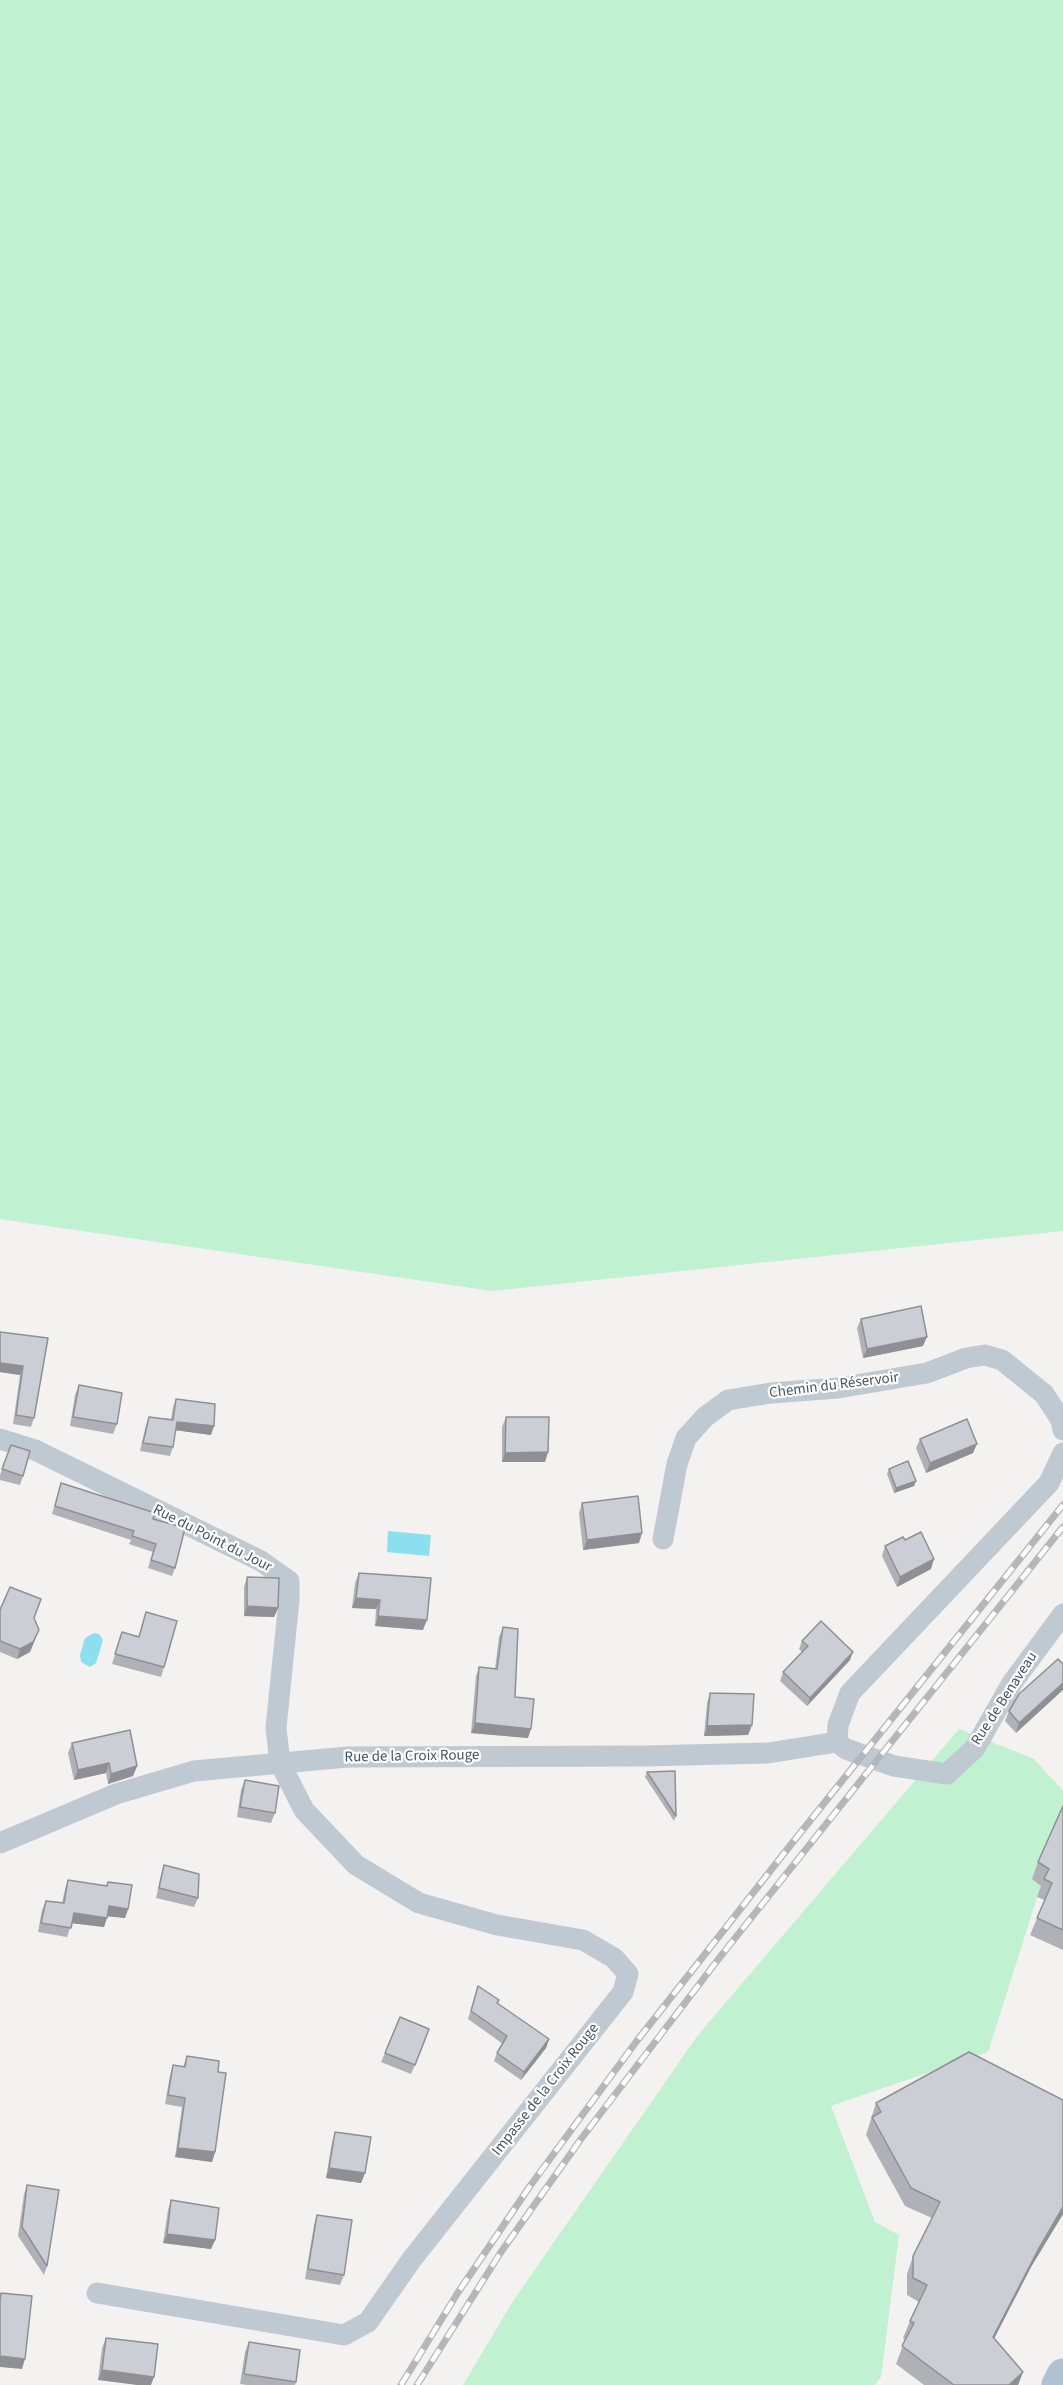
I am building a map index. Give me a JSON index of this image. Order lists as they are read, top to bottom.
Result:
{
  "streets": {
    "street": [
      "Chemin du Réservoir",
      "Rue du Point du Jour",
      "Rue de Benaveau",
      "Rue de la Croix Rouge",
      "Impasse de la Croix Rouge"
    ]
  },
  "crossings": [
    ["Rue du Point du Jour", "Rue de la Croix Rouge"],
    ["Rue du Point du Jour", "Impasse de la Croix Rouge"],
    ["Rue de Benaveau", "Rue de la Croix Rouge"],
    ["Rue de la Croix Rouge", "Impasse de la Croix Rouge"]
  ]
}
